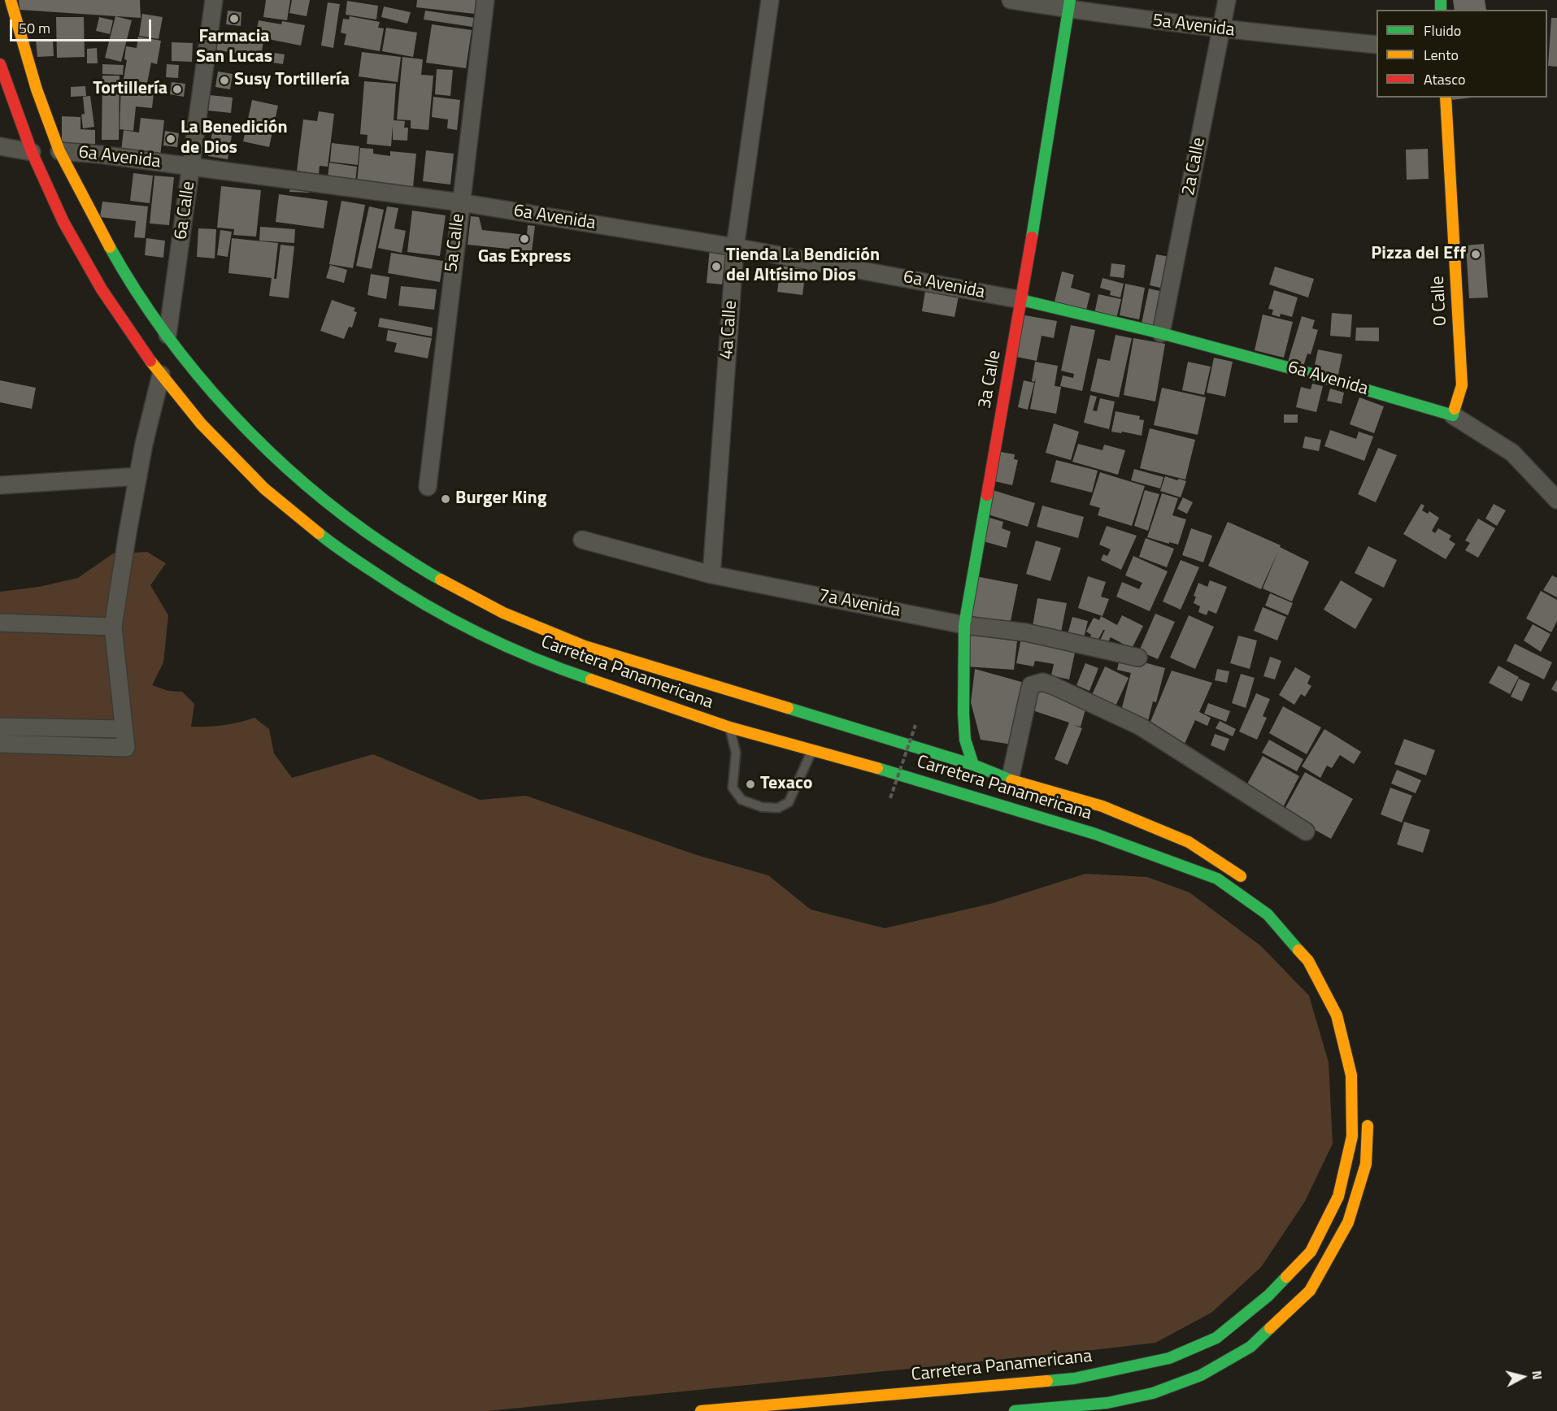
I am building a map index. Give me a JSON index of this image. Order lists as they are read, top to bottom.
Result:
{
  "streets": {
    "main road": [
      "6a Avenida",
      "0 Calle",
      "3a Calle",
      "Carretera Panamericana"
    ],
    "street": [
      "5a Avenida",
      "2a Calle",
      "6a Calle",
      "5a Calle",
      "4a Calle",
      "7a Avenida"
    ]
  },
  "crossings": [
    ["5a Avenida", "2a Calle"],
    ["5a Avenida", "3a Calle"],
    ["6a Avenida", "2a Calle"],
    ["6a Avenida", "6a Calle"],
    ["6a Avenida", "5a Calle"],
    ["6a Avenida", "0 Calle"],
    ["6a Avenida", "4a Calle"],
    ["6a Avenida", "3a Calle"],
    ["6a Avenida", "Carretera Panamericana"],
    ["6a Calle", "Carretera Panamericana"],
    ["4a Calle", "7a Avenida"],
    ["3a Calle", "7a Avenida"],
    ["3a Calle", "Carretera Panamericana"]
  ],
  "places": [
    "Farmacia San Lucas",
    "Susy Tortillería",
    "Tortillería",
    "La Benedición de Dios",
    "Gas Express",
    "Pizza del Eff",
    "Tienda La Bendición del Altísimo Dios",
    "Burger King",
    "Texaco"
  ],
  "legend": ["Fluido", "Lento", "Atasco"],
  "scale_bar": "50 m",
  "north": "right"
}
